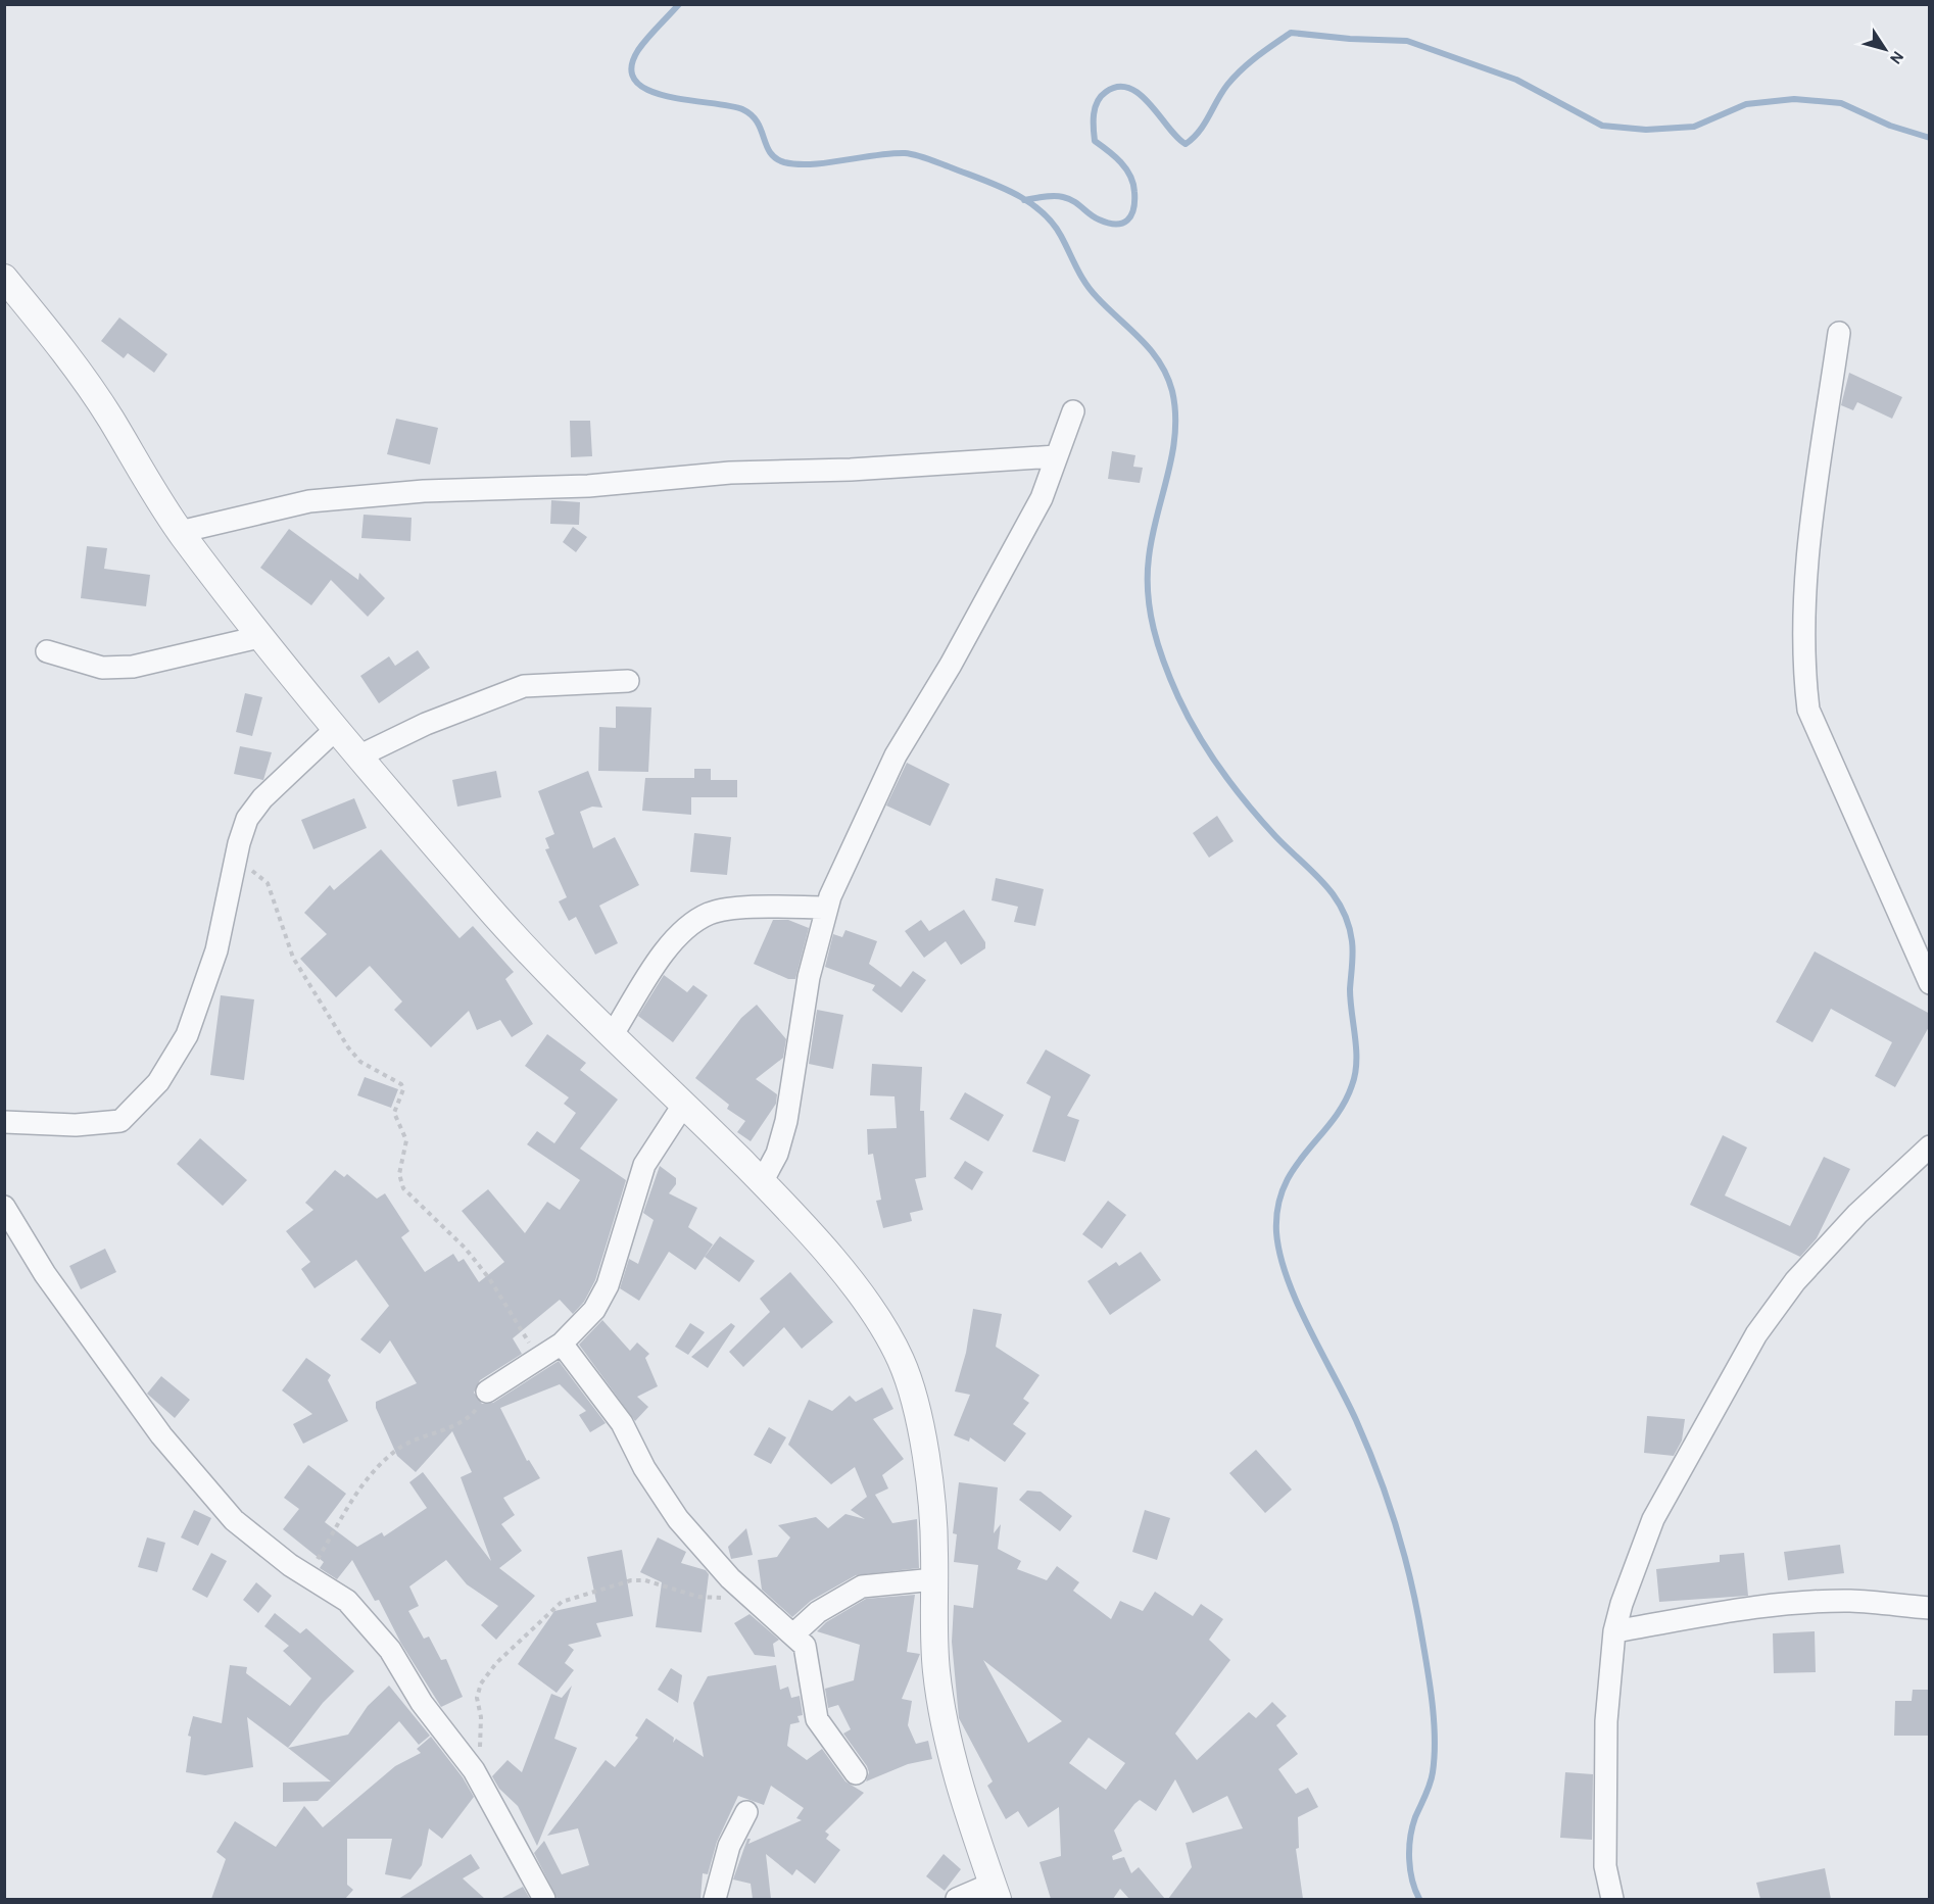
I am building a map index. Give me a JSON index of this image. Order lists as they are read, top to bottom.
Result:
{
  "north": "bottom right"
}
